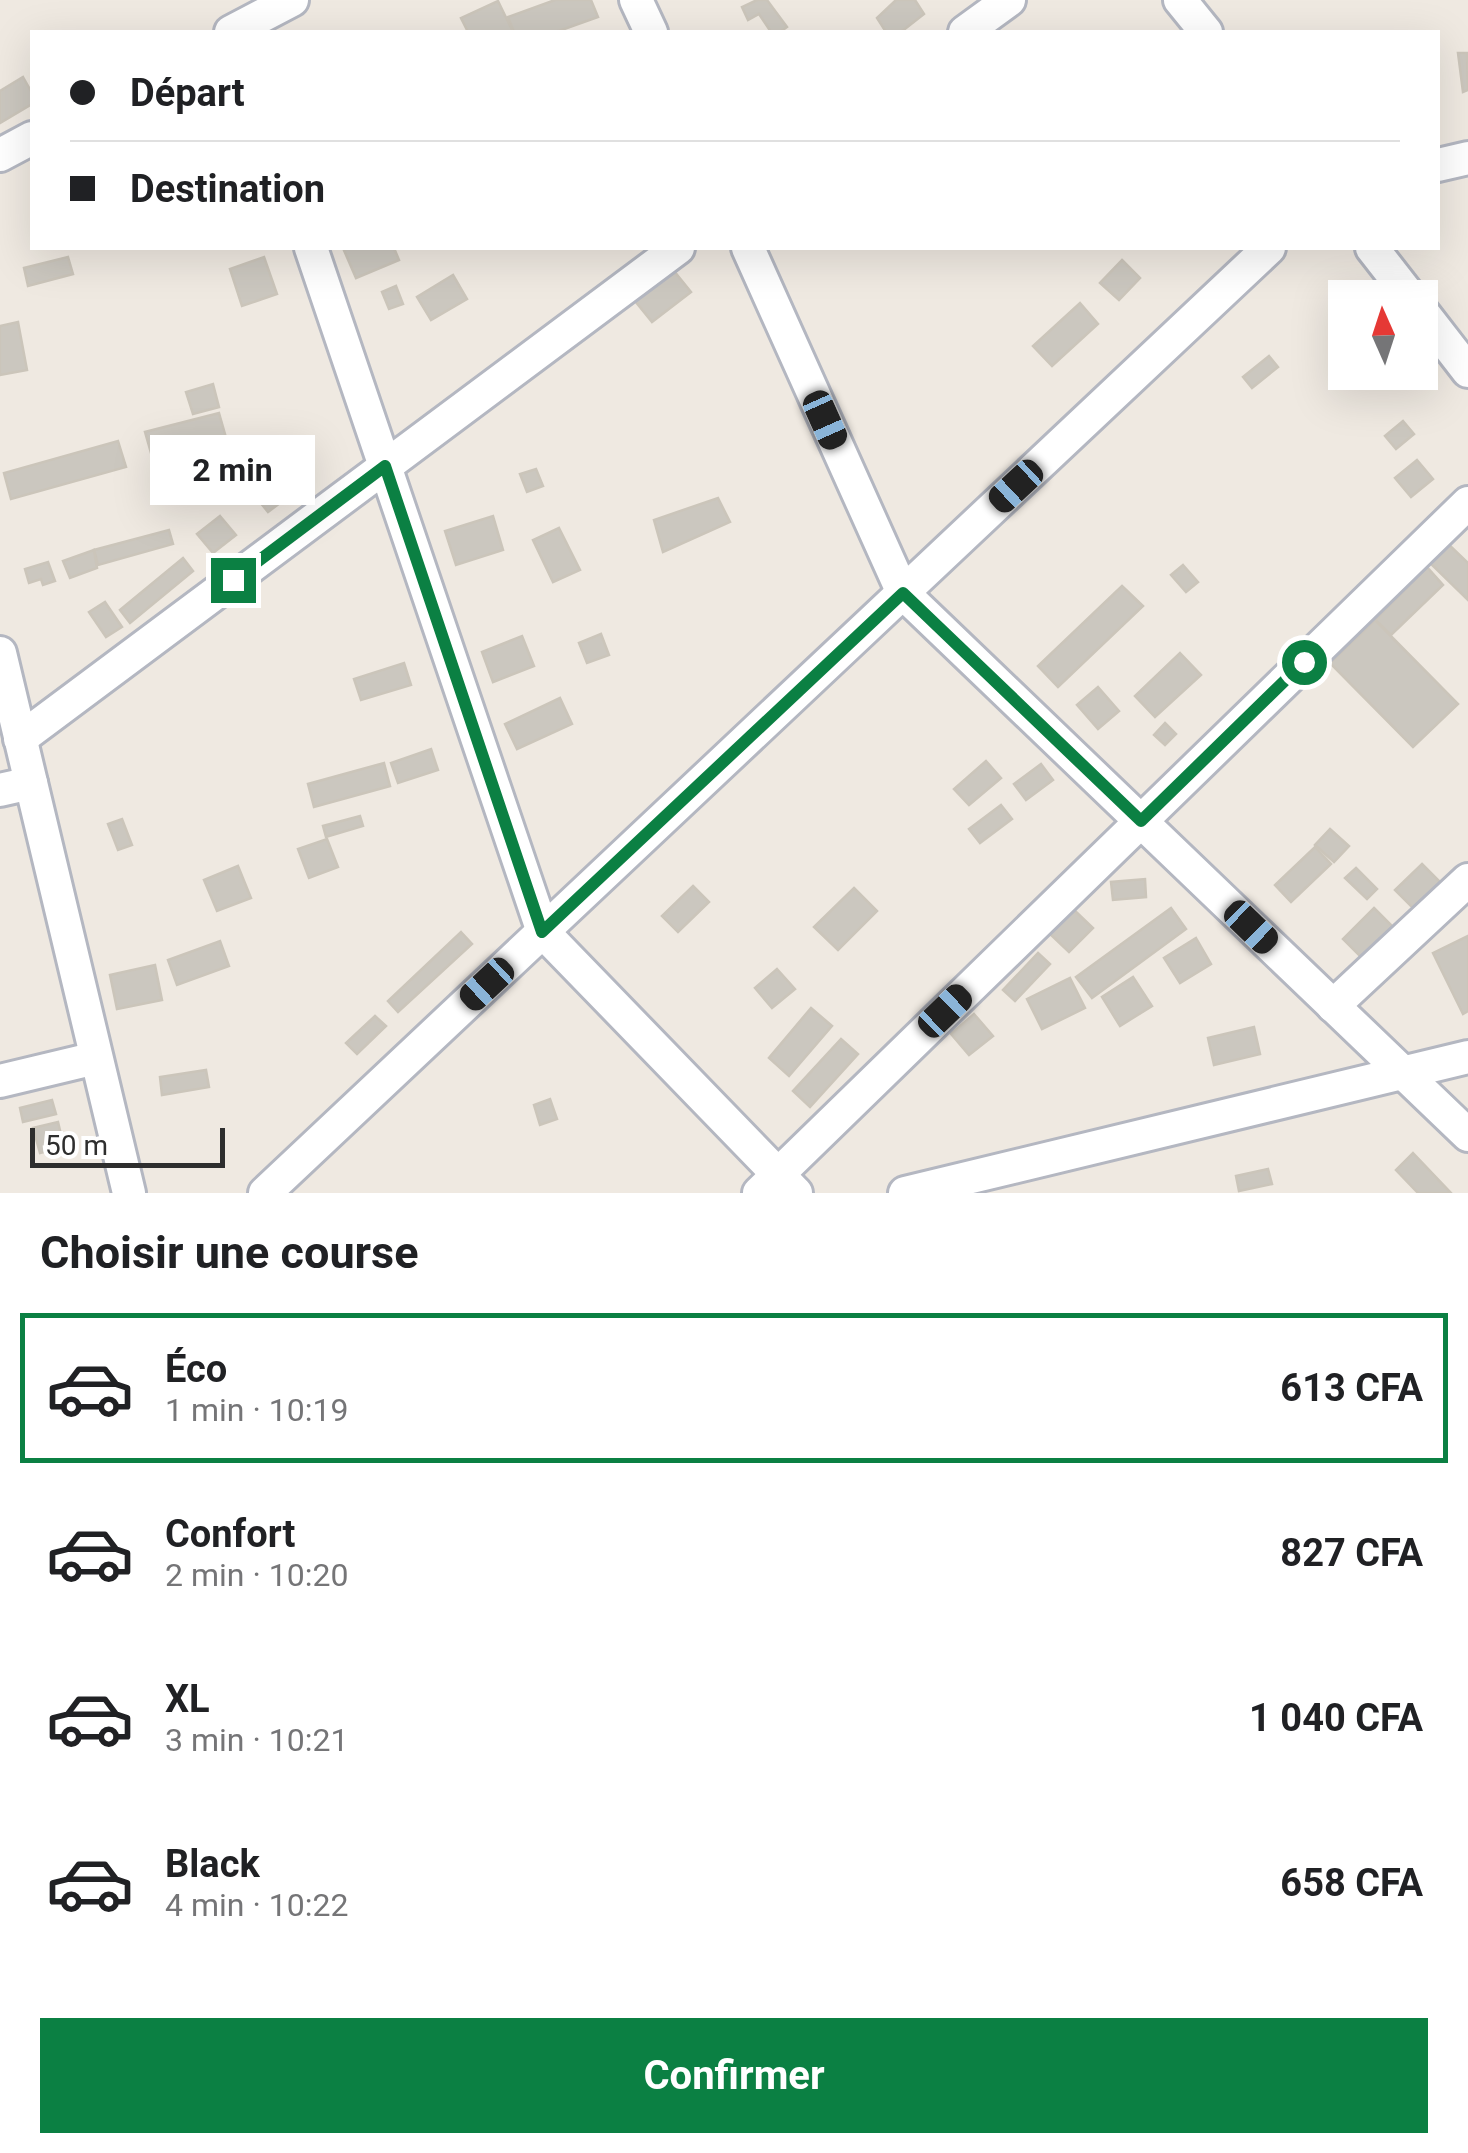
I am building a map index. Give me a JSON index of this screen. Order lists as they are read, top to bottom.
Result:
{
  "scale_bar": "50 m",
  "north": "top",
  "page": {
    "banner": ["Départ", "Destination"],
    "bubble": "2 min",
    "scale": "50 m",
    "heading": "Choisir une course",
    "list": [
      {
        "name": "Éco",
        "note": "1 min · 10:19",
        "value": "613 CFA"
      },
      {
        "name": "Confort",
        "note": "2 min · 10:20",
        "value": "827 CFA"
      },
      {
        "name": "XL",
        "note": "3 min · 10:21",
        "value": "1 040 CFA"
      },
      {
        "name": "Black",
        "note": "4 min · 10:22",
        "value": "658 CFA"
      }
    ],
    "buttons": "Confirmer"
  }
}
